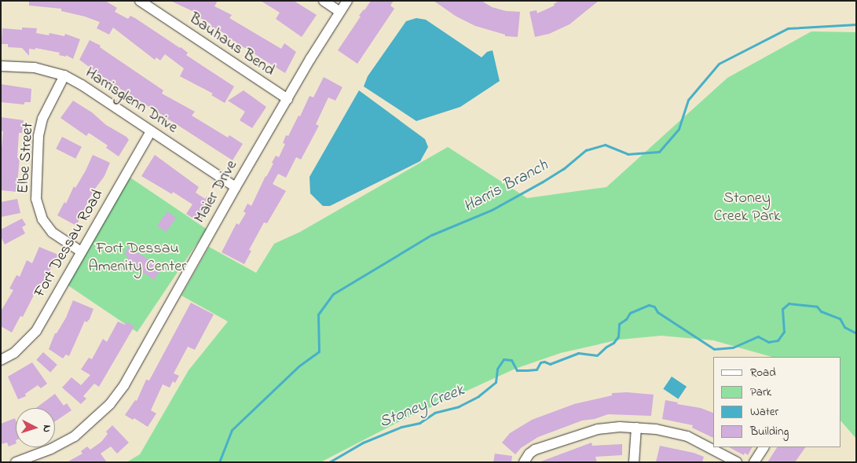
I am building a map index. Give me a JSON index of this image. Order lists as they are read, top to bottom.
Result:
{
  "streets": {
    "street": [
      "Bauhaus Bend",
      "Harrisglenn Drive",
      "Elbe Street",
      "Maier Drive",
      "Fort Dessau Road"
    ]
  },
  "crossings": [
    ["Bauhaus Bend", "Maier Drive"],
    ["Harrisglenn Drive", "Elbe Street"],
    ["Harrisglenn Drive", "Maier Drive"],
    ["Harrisglenn Drive", "Fort Dessau Road"],
    ["Elbe Street", "Fort Dessau Road"]
  ],
  "water": ["Harris Branch", "Stoney Creek"],
  "parks": ["Stoney Creek Park", "Fort Dessau Amenity Center"],
  "legend": [
    "Road",
    "Park",
    "Water",
    "Building"
  ],
  "north": "right"
}
